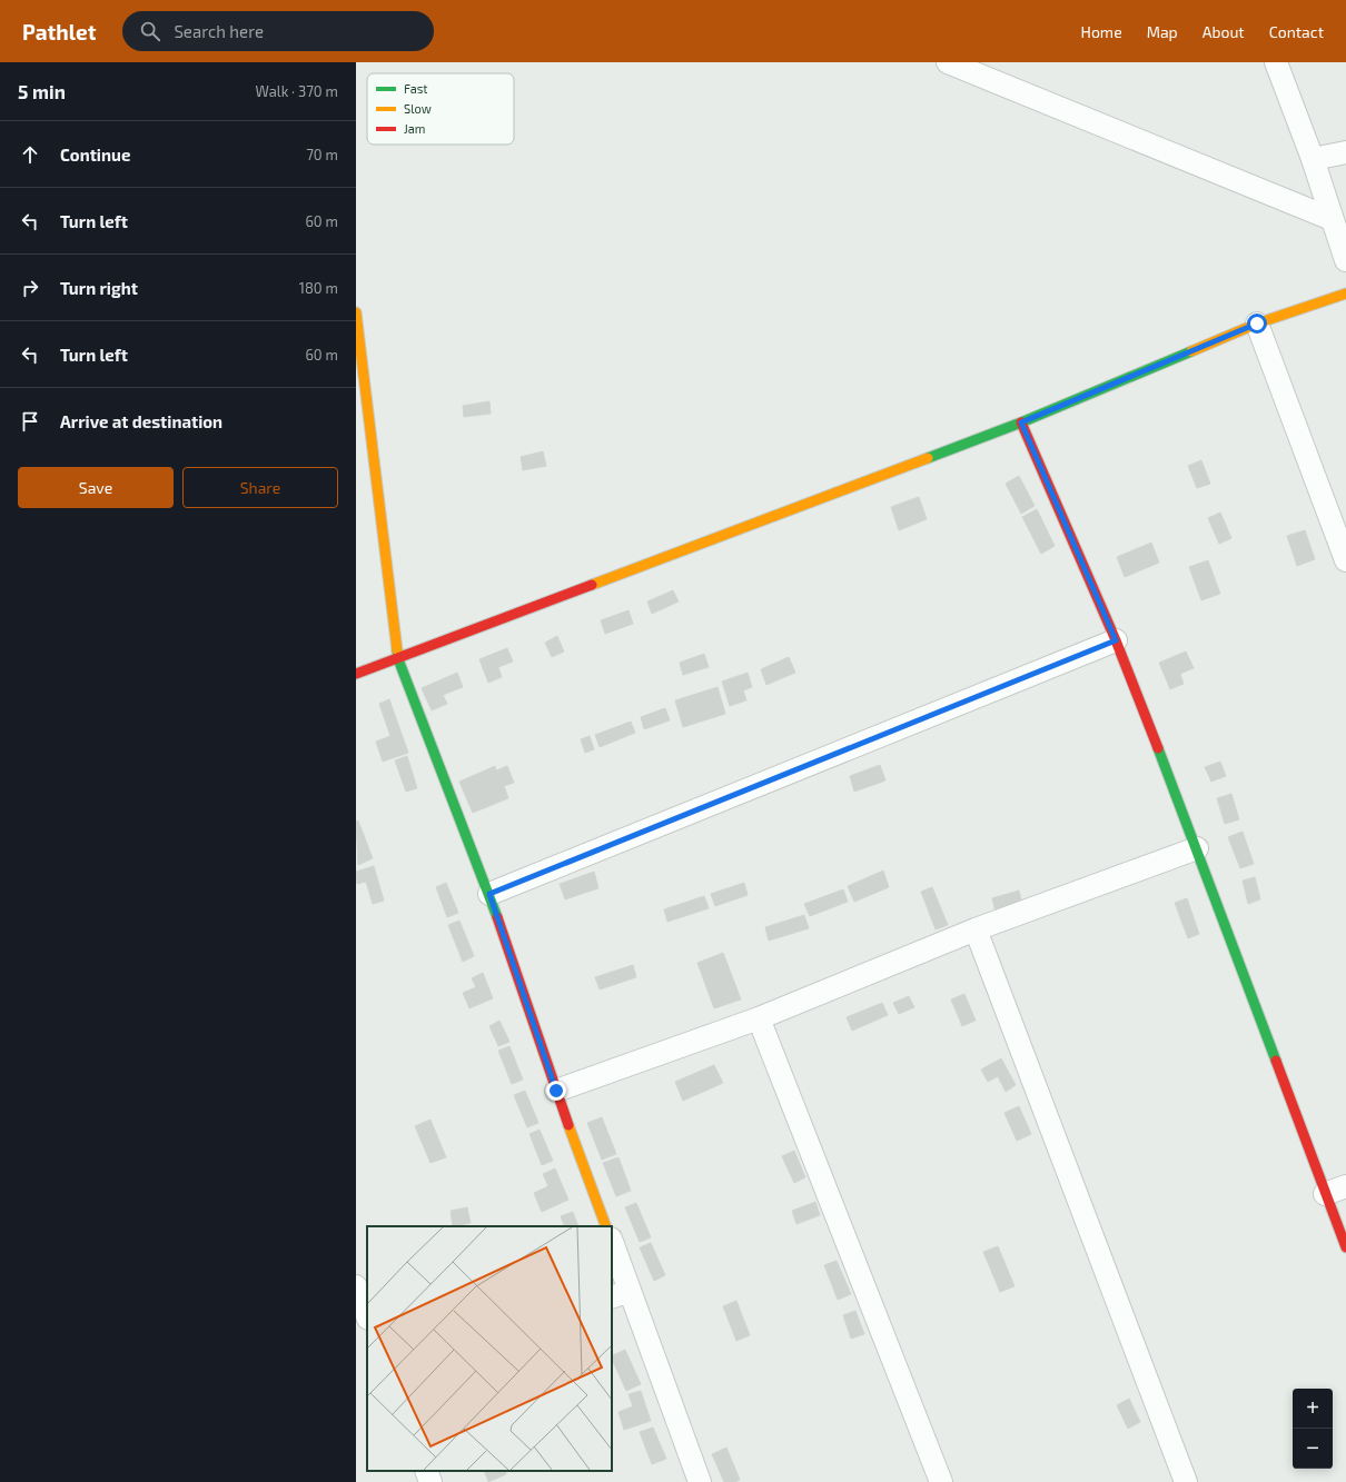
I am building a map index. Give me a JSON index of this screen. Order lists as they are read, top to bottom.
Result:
{
  "legend": ["Fast", "Slow", "Jam"],
  "page": {
    "header": "Pathlet",
    "search": "Search here",
    "nav": [
      "Home",
      "Map",
      "About",
      "Contact"
    ],
    "heading": ["5 min", "Walk · 370 m"],
    "list": [
      ["Continue", "70 m"],
      ["Turn left", "60 m"],
      ["Turn right", "180 m"],
      ["Turn left", "60 m"],
      "Arrive at destination"
    ],
    "buttons": ["Save", "Share"],
    "map_buttons": ["+", "−"]
  }
}
